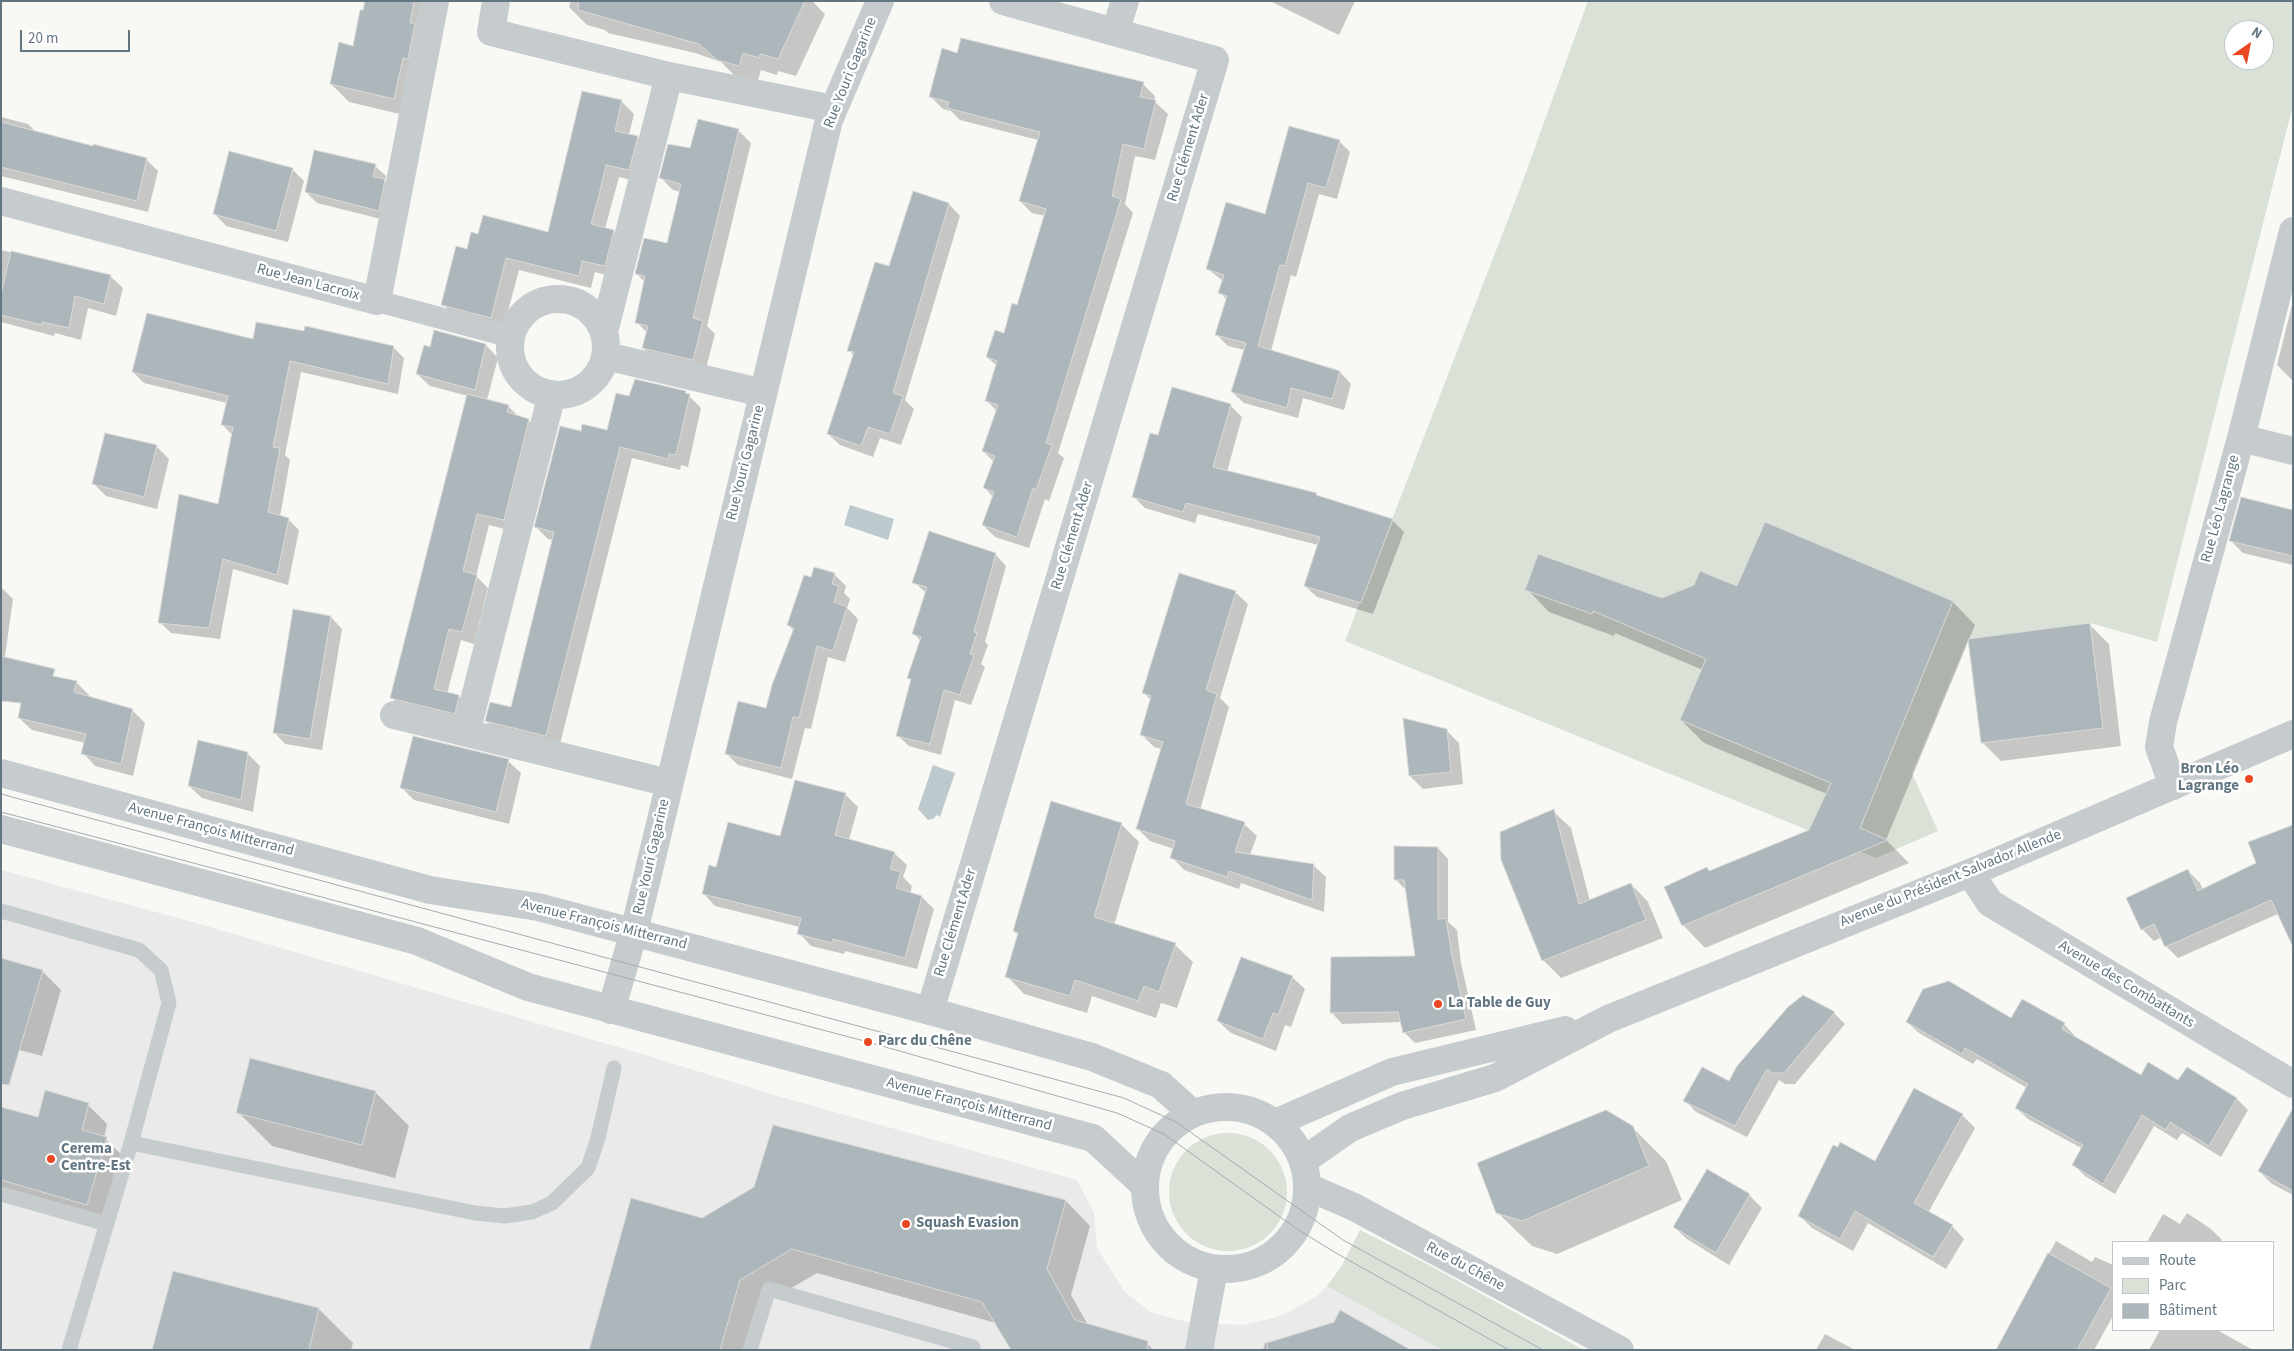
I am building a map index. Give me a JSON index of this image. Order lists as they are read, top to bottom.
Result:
{
  "streets": {
    "street": [
      "Rue Youri Gagarine",
      "Rue Clément Ader",
      "Rue Jean Lacroix",
      "Rue Léo Lagrange",
      "Avenue François Mitterrand",
      "Avenue du Président Salvador Allende",
      "Avenue des Combattants",
      "Rue du Chêne"
    ]
  },
  "crossings": [
    ["Rue Youri Gagarine", "Avenue François Mitterrand"],
    ["Rue Clément Ader", "Avenue François Mitterrand"],
    ["Rue Léo Lagrange", "Avenue du Président Salvador Allende"],
    ["Avenue François Mitterrand", "Avenue du Président Salvador Allende"],
    ["Avenue François Mitterrand", "Rue du Chêne"],
    ["Avenue du Président Salvador Allende", "Avenue des Combattants"],
    ["Avenue du Président Salvador Allende", "Rue du Chêne"]
  ],
  "places": [
    "Bron Léo Lagrange",
    "La Table de Guy",
    "Parc du Chêne",
    "Cerema Centre-Est",
    "Squash Evasion"
  ],
  "legend": ["Route", "Parc", "Bâtiment"],
  "scale_bar": "20 m",
  "north": "top right"
}
